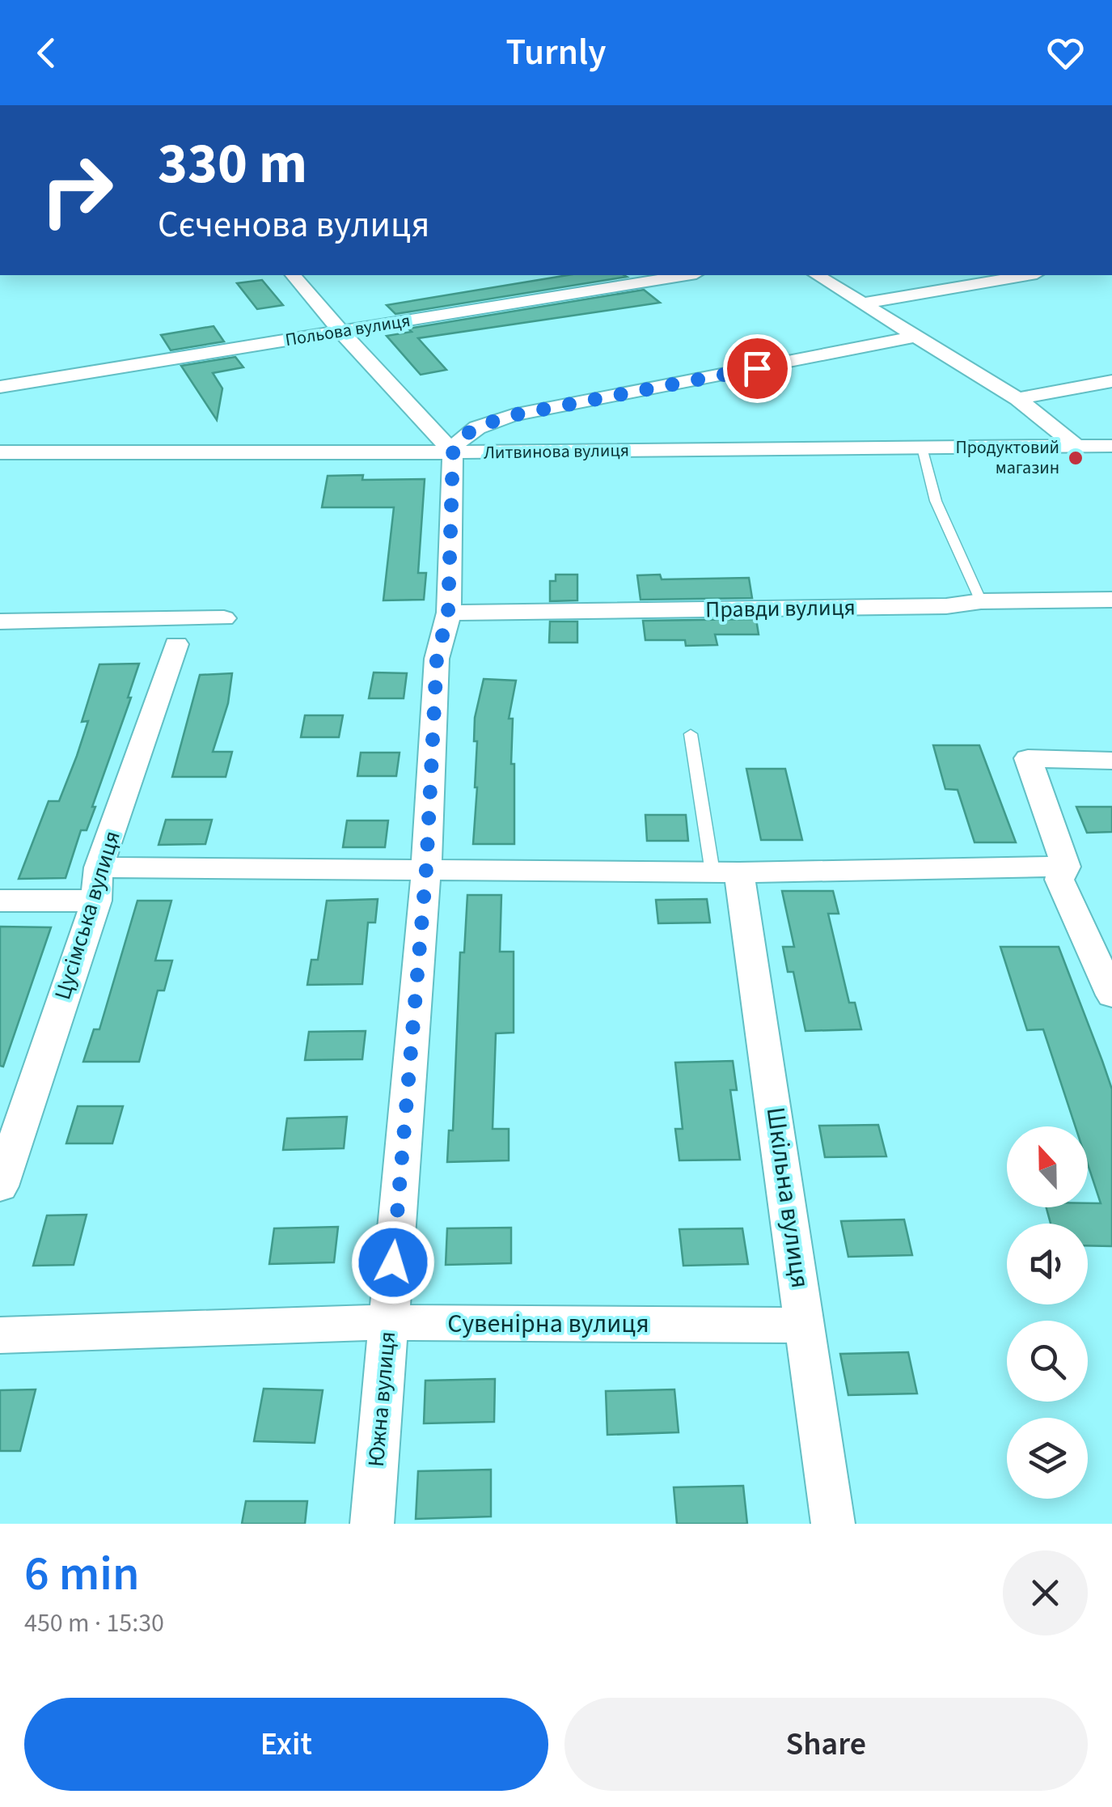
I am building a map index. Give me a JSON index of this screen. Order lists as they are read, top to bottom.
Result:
{
  "streets": {
    "street": [
      "Польова вулиця",
      "Литвинова вулиця",
      "Правди вулиця",
      "Цусімська вулиця",
      "Шкільна вулиця",
      "Сувенірна вулиця",
      "Южна вулиця"
    ]
  },
  "crossings": [
    ["Литвинова вулиця", "Южна вулиця"],
    ["Правди вулиця", "Южна вулиця"],
    ["Шкільна вулиця", "Сувенірна вулиця"],
    ["Сувенірна вулиця", "Южна вулиця"]
  ],
  "places": ["Продуктовий магазин"],
  "north": "top",
  "page": {
    "header": "Turnly",
    "turn": ["330 m", "Сєченова вулиця"],
    "heading": ["6 min", "450 m · 15:30"],
    "buttons": ["Exit", "Share"]
  }
}
